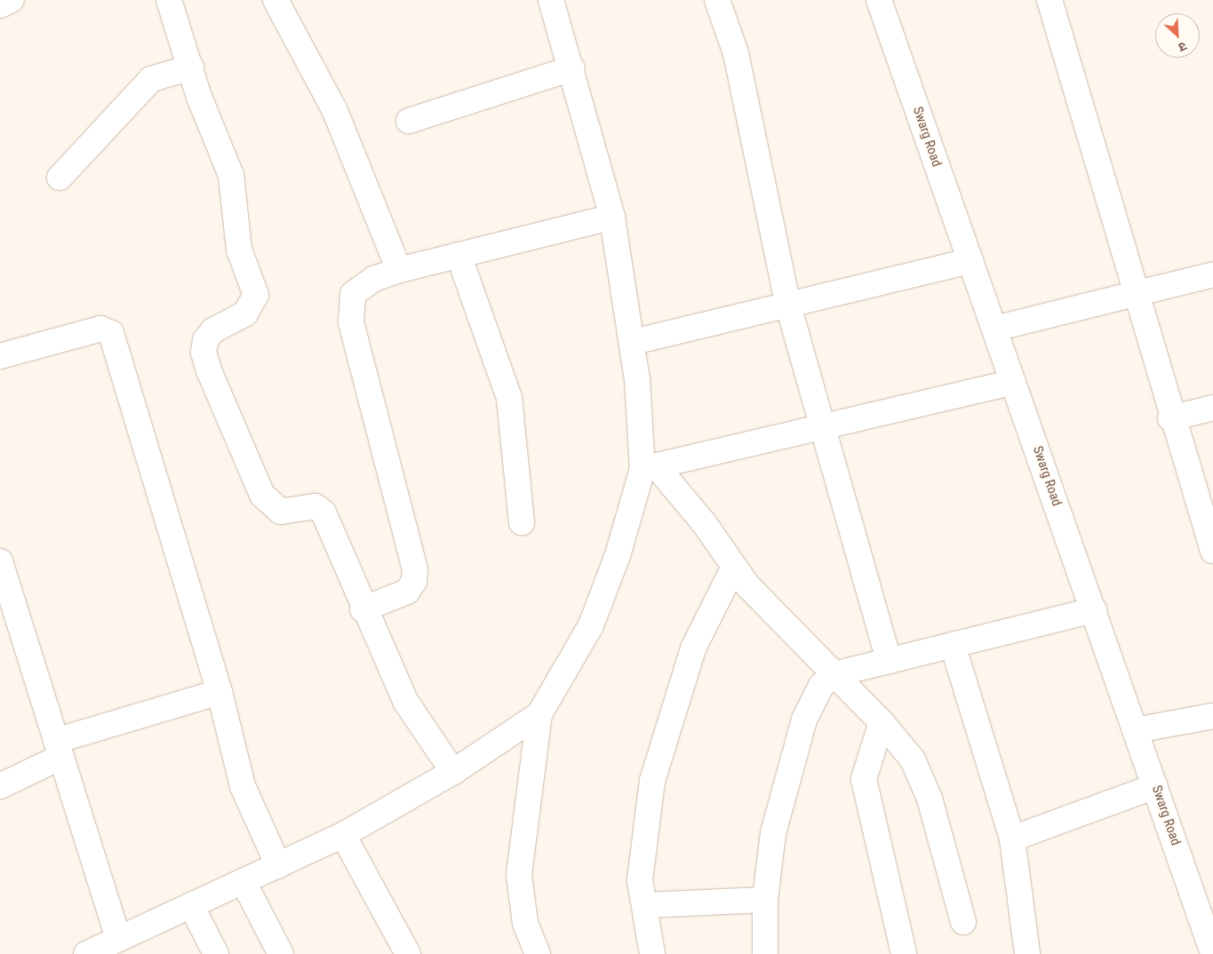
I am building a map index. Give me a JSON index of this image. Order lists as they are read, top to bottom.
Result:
{
  "streets": {
    "street": ["Swarg Road"]
  },
  "north": "bottom right"
}
